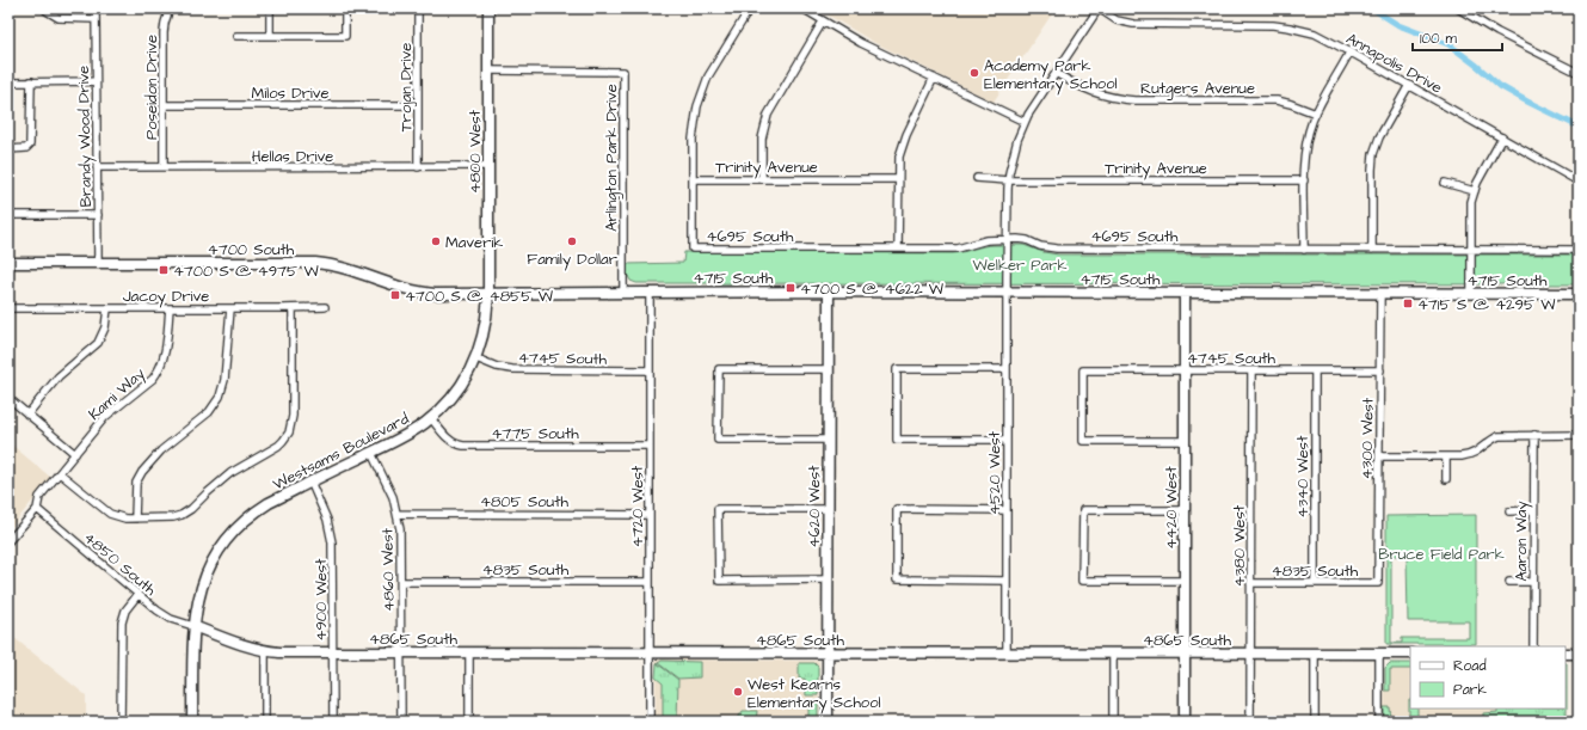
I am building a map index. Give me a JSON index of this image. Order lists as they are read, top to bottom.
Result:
{
  "streets": {
    "street": [
      "Annapolis Drive",
      "Poseidon Drive",
      "Trojan Drive",
      "Rutgers Avenue",
      "Milos Drive",
      "Brandy Wood Drive",
      "4800 West",
      "Hellas Drive",
      "Arlington Park Drive",
      "Trinity Avenue",
      "4695 South",
      "4700 South",
      "4715 South",
      "Jacoy Drive",
      "4745 South",
      "Kami Way",
      "4775 South",
      "4300 West",
      "Westsams Boulevard",
      "4520 West",
      "4340 West",
      "4805 South",
      "4720 West",
      "4620 West",
      "4420 West",
      "Aaron Way",
      "4380 West",
      "4850 South",
      "4835 South",
      "4860 West",
      "4900 West",
      "4865 South"
    ]
  },
  "crossings": [
    ["Annapolis Drive", "4520 West"],
    ["Poseidon Drive", "Milos Drive"],
    ["Poseidon Drive", "Hellas Drive"],
    ["Trojan Drive", "Milos Drive"],
    ["Trojan Drive", "Hellas Drive"],
    ["Rutgers Avenue", "4520 West"],
    ["Brandy Wood Drive", "Hellas Drive"],
    ["Brandy Wood Drive", "4700 South"],
    ["4800 West", "Hellas Drive"],
    ["4800 West", "Arlington Park Drive"],
    ["4800 West", "4700 South"],
    ["4800 West", "4715 South"],
    ["4800 West", "Westsams Boulevard"],
    ["Arlington Park Drive", "4715 South"],
    ["Trinity Avenue", "4695 South"],
    ["Trinity Avenue", "4520 West"],
    ["4695 South", "4520 West"],
    ["4700 South", "4715 South"],
    ["4700 South", "Westsams Boulevard"],
    ["4715 South", "4300 West"],
    ["4715 South", "Westsams Boulevard"],
    ["4715 South", "4520 West"],
    ["4715 South", "4720 West"],
    ["4715 South", "4620 West"],
    ["4715 South", "4420 West"],
    ["Jacoy Drive", "Kami Way"],
    ["4745 South", "4300 West"],
    ["4745 South", "Westsams Boulevard"],
    ["4745 South", "4340 West"],
    ["4745 South", "4720 West"],
    ["4745 South", "4420 West"],
    ["4745 South", "4380 West"],
    ["Kami Way", "4850 South"],
    ["4775 South", "Westsams Boulevard"],
    ["4775 South", "4720 West"],
    ["4300 West", "4835 South"],
    ["Westsams Boulevard", "4850 South"],
    ["Westsams Boulevard", "4860 West"],
    ["Westsams Boulevard", "4900 West"],
    ["Westsams Boulevard", "4865 South"],
    ["4520 West", "4865 South"],
    ["4340 West", "4835 South"],
    ["4805 South", "4720 West"],
    ["4805 South", "4860 West"],
    ["4720 West", "4835 South"],
    ["4720 West", "4865 South"],
    ["4620 West", "4865 South"],
    ["4420 West", "4865 South"],
    ["4380 West", "4835 South"],
    ["4380 West", "4865 South"],
    ["4850 South", "4865 South"],
    ["4835 South", "4860 West"],
    ["4860 West", "4865 South"],
    ["4900 West", "4865 South"]
  ],
  "parks": ["Welker Park", "Bruce Field Park"],
  "places": {
    "other": [
      "Academy Park Elementary School",
      "Maverik",
      "Family Dollar",
      "West Kearns Elementary School"
    ],
    "transit": [
      "4700 S @ 4975 W",
      "4700 S @ 4622 W",
      "4700 S @ 4855 W",
      "4715 S @ 4295 W"
    ]
  },
  "legend": ["Road", "Park"],
  "scale_bar": "100 m"
}
